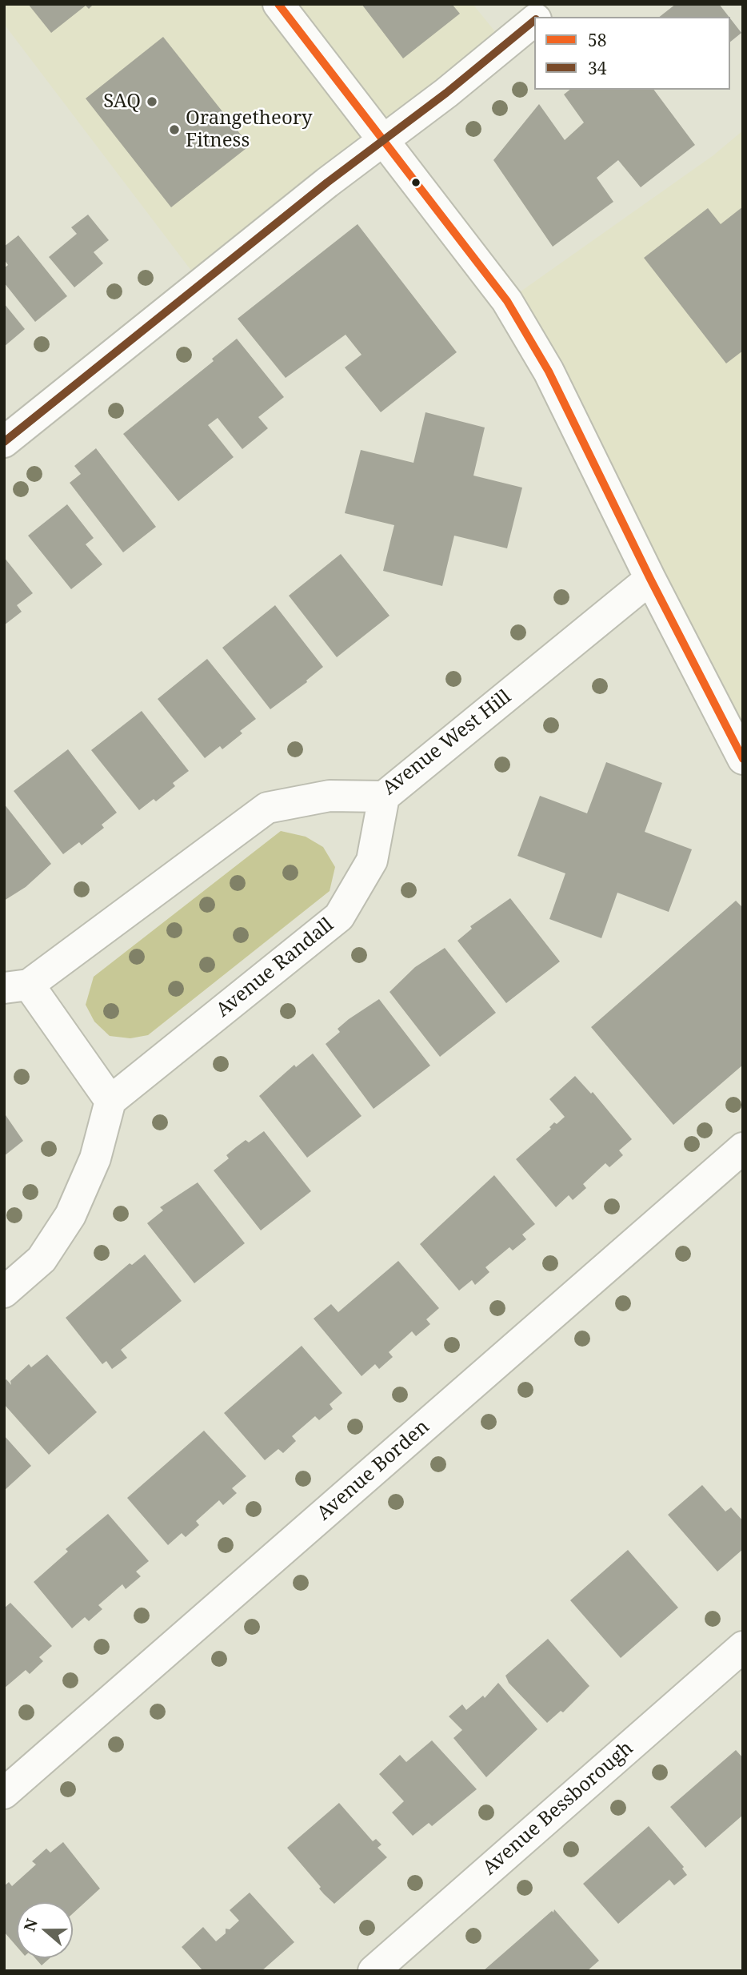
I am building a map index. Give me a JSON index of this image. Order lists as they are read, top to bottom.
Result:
{
  "streets": {
    "street": [
      "Avenue West Hill",
      "Avenue Randall",
      "Avenue Borden",
      "Avenue Bessborough"
    ]
  },
  "crossings": [
    ["Avenue West Hill", "Avenue Randall"]
  ],
  "places": ["SAQ", "Orangetheory Fitness"],
  "lines": ["transit line 58", "transit line 34"],
  "legend": ["58", "34"],
  "north": "left"
}
